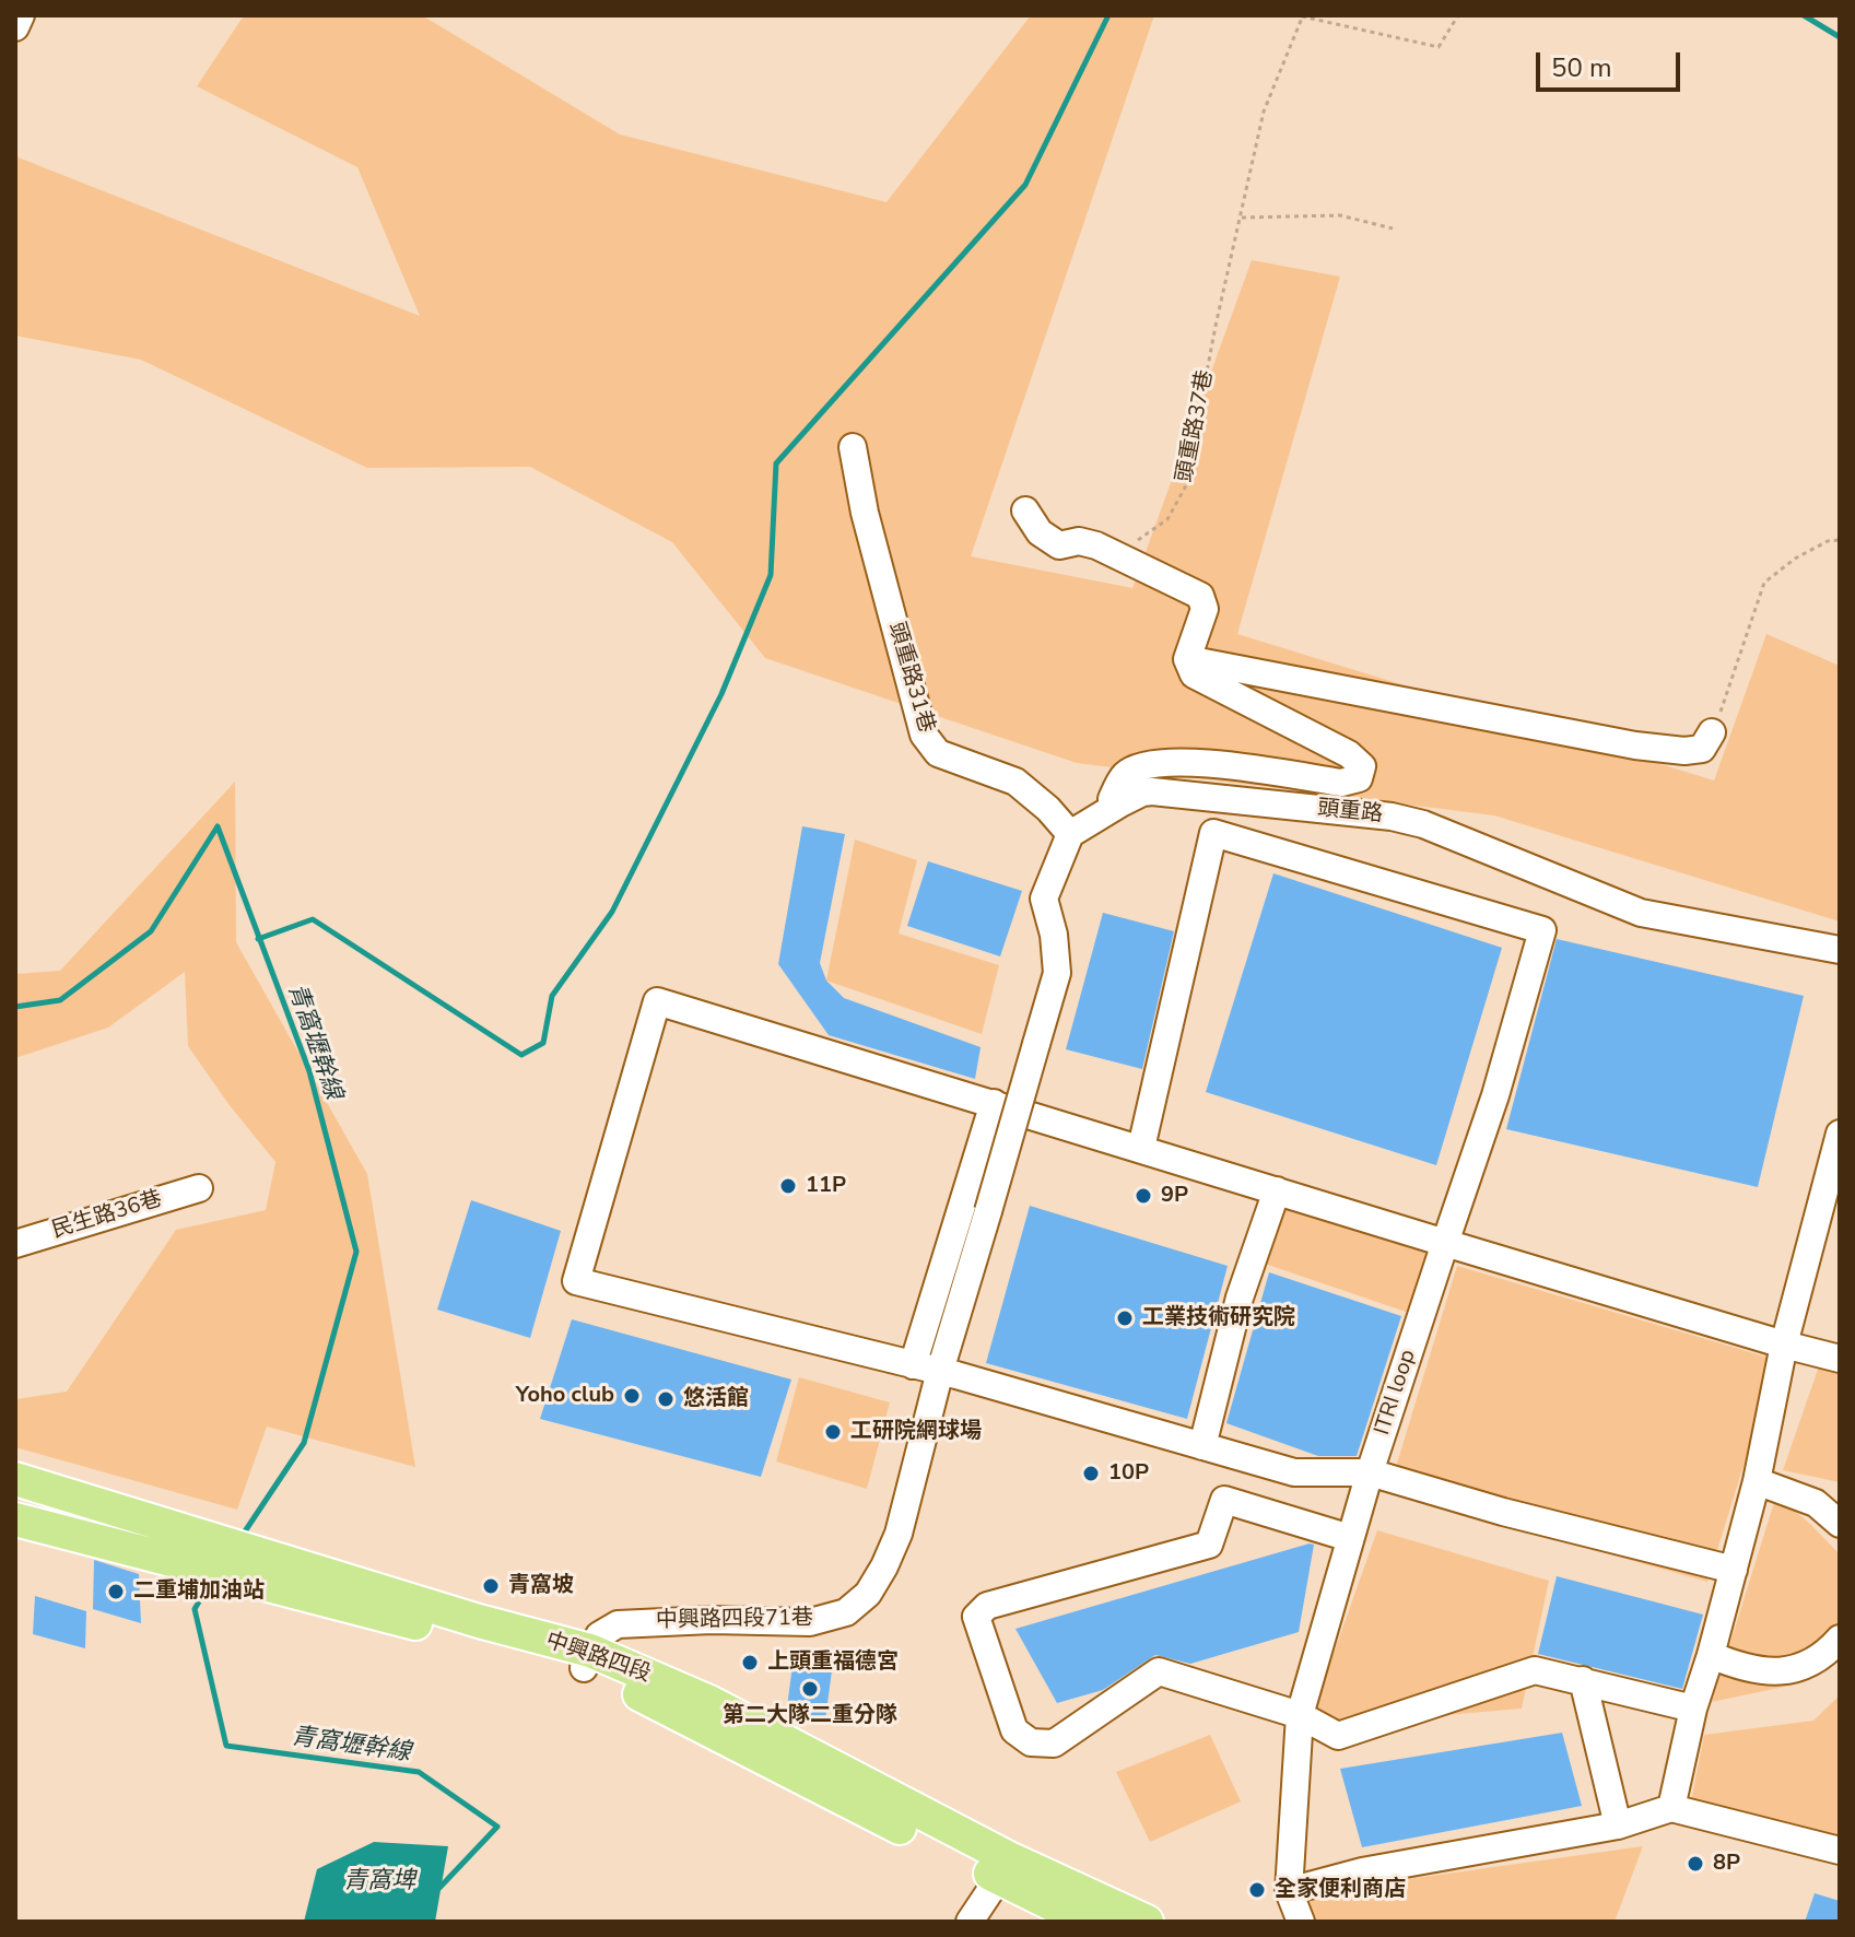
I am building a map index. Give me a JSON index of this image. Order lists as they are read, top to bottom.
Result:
{
  "streets": {
    "main road": ["中興路四段"],
    "street": [
      "頭重路31巷",
      "頭重路",
      "民生路36巷",
      "ITRI loop",
      "中興路四段71巷"
    ],
    "path": ["頭重路37巷"]
  },
  "crossings": [
    ["頭重路31巷", "頭重路"],
    ["頭重路31巷", "中興路四段71巷"],
    ["頭重路", "中興路四段71巷"],
    ["中興路四段71巷", "中興路四段"]
  ],
  "water": ["青窩壢幹線", "青窩埤"],
  "places": [
    "11P",
    "9P",
    "工業技術研究院",
    "Yoho club",
    "悠活館",
    "工研院網球場",
    "10P",
    "青窩坡",
    "二重埔加油站",
    "上頭重福德宮",
    "第二大隊二重分隊",
    "8P",
    "全家便利商店"
  ],
  "scale_bar": "50 m"
}
